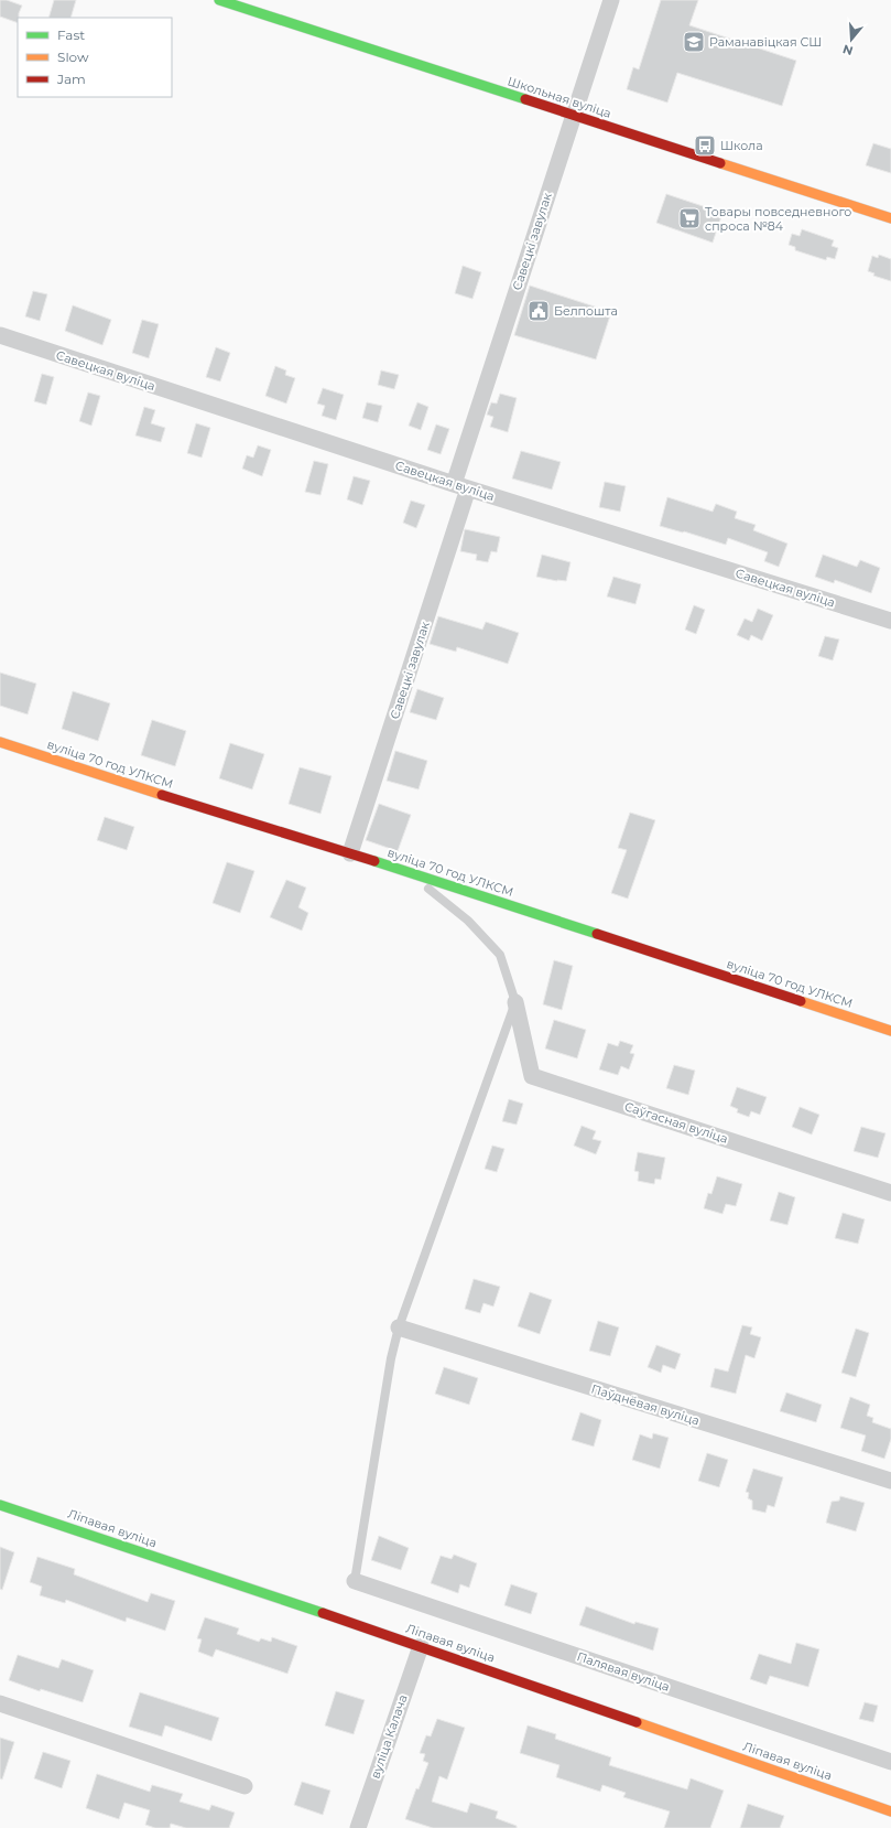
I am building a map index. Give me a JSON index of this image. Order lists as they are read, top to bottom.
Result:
{
  "streets": {
    "street": [
      "Школьная вуліца",
      "Савецкі завулак",
      "Савецкая вуліца",
      "вуліца 70 год УЛКСМ",
      "Саўгасная вуліца",
      "Паўднёвая вуліца",
      "Ліпавая вуліца",
      "Палявая вуліца",
      "вуліца Калача"
    ]
  },
  "crossings": [
    ["Школьная вуліца", "Савецкі завулак"],
    ["Савецкі завулак", "Савецкая вуліца"],
    ["Савецкі завулак", "вуліца 70 год УЛКСМ"],
    ["Ліпавая вуліца", "вуліца Калача"]
  ],
  "places": {
    "school or university": ["Раманавіцкая СШ"],
    "bus stop": ["Школа"],
    "supermarket": ["Товары повседневного спроса №84"],
    "public building": ["Белпошта"]
  },
  "legend": ["Fast", "Slow", "Jam"],
  "north": "bottom"
}
